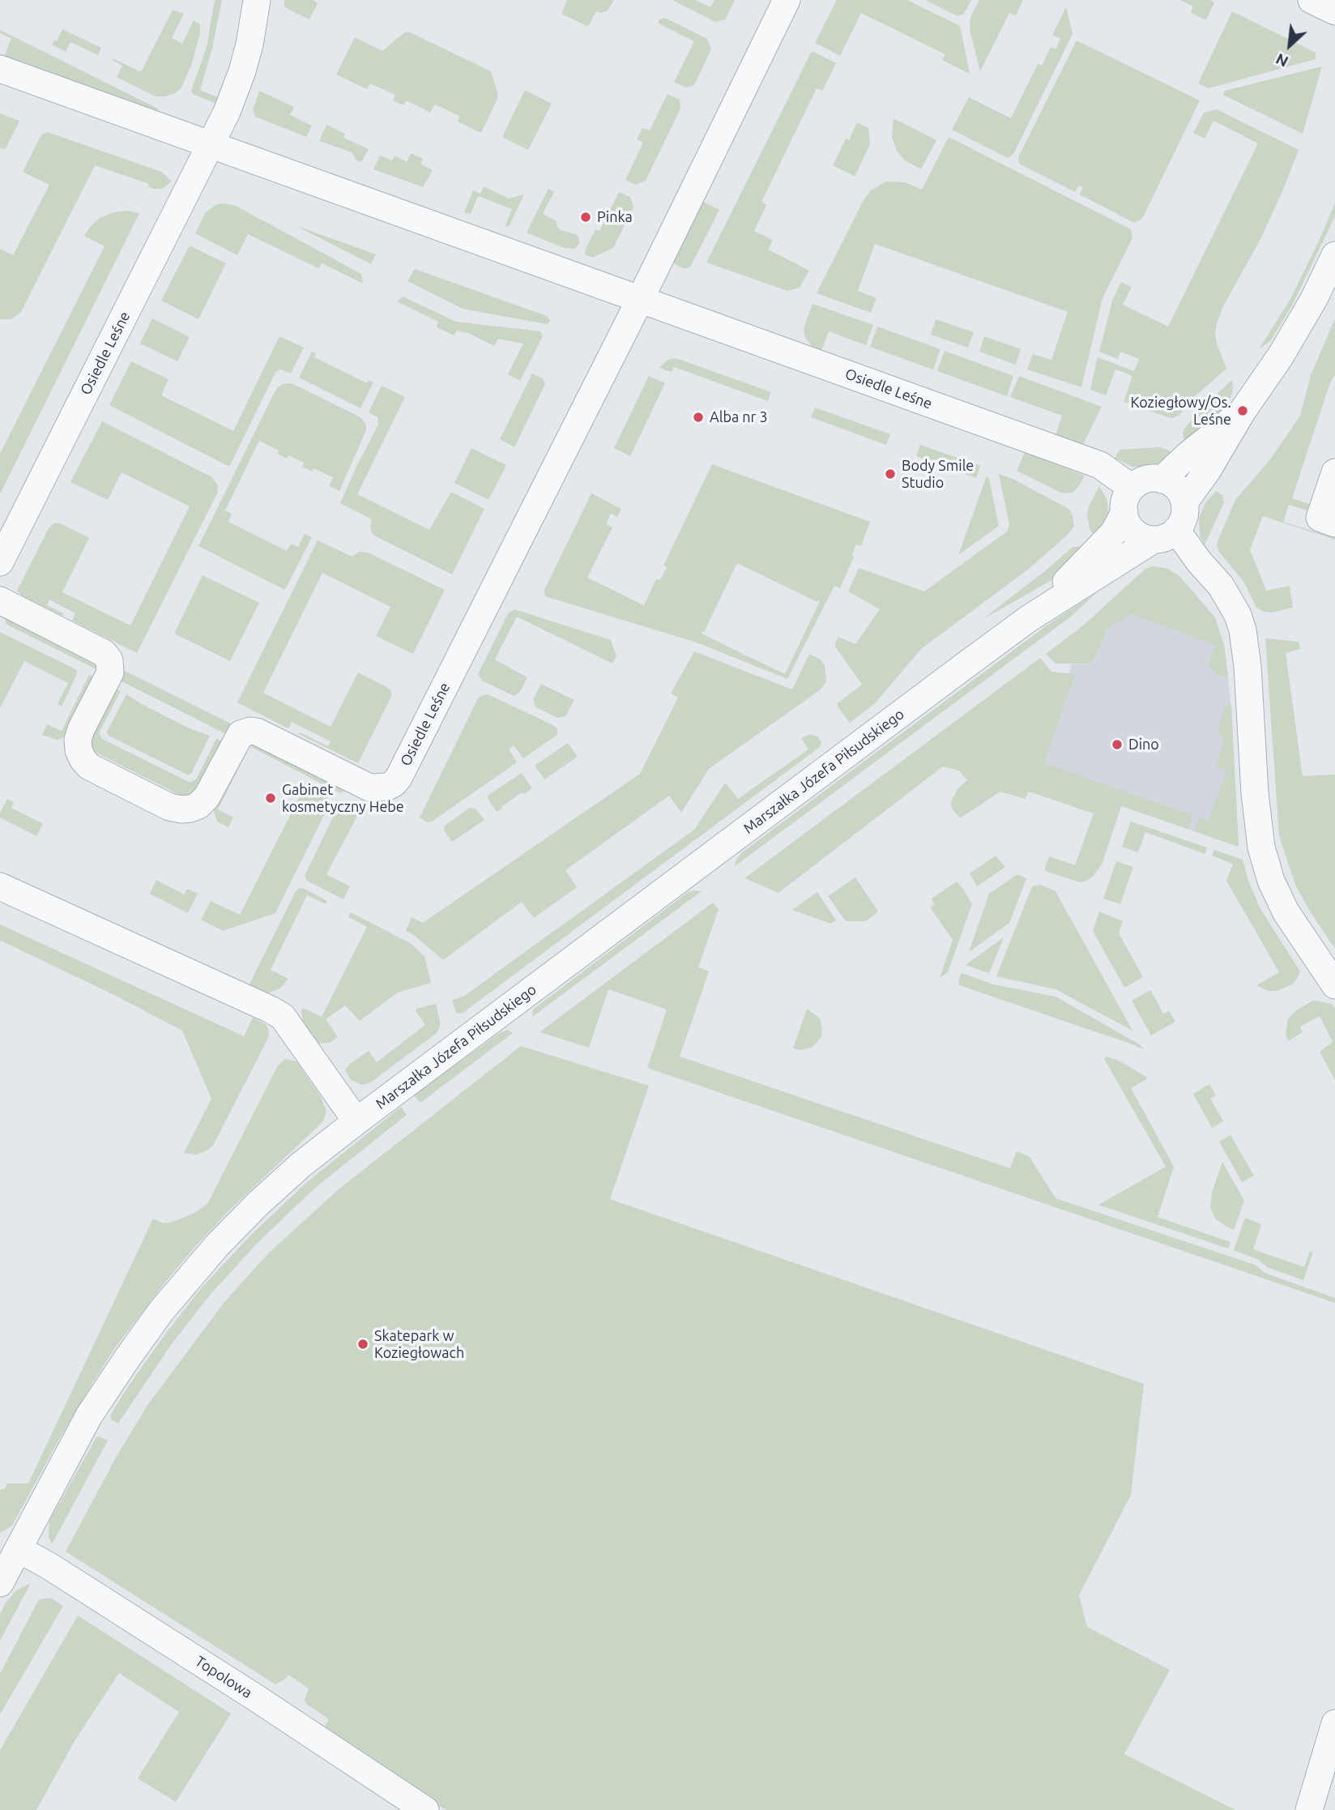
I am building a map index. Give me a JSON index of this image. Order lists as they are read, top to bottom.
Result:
{
  "streets": {
    "street": ["Osiedle Leśne", "Marszałka Józefa Piłsudskiego", "Topolowa"]
  },
  "crossings": [
    ["Osiedle Leśne", "Marszałka Józefa Piłsudskiego"],
    ["Marszałka Józefa Piłsudskiego", "Topolowa"]
  ],
  "places": [
    "Pinka",
    "Koziegłowy/Os. Leśne",
    "Alba nr 3",
    "Body Smile Studio",
    "Dino",
    "Gabinet kosmetyczny Hebe",
    "Skatepark w Koziegłowach"
  ],
  "north": "bottom left"
}
